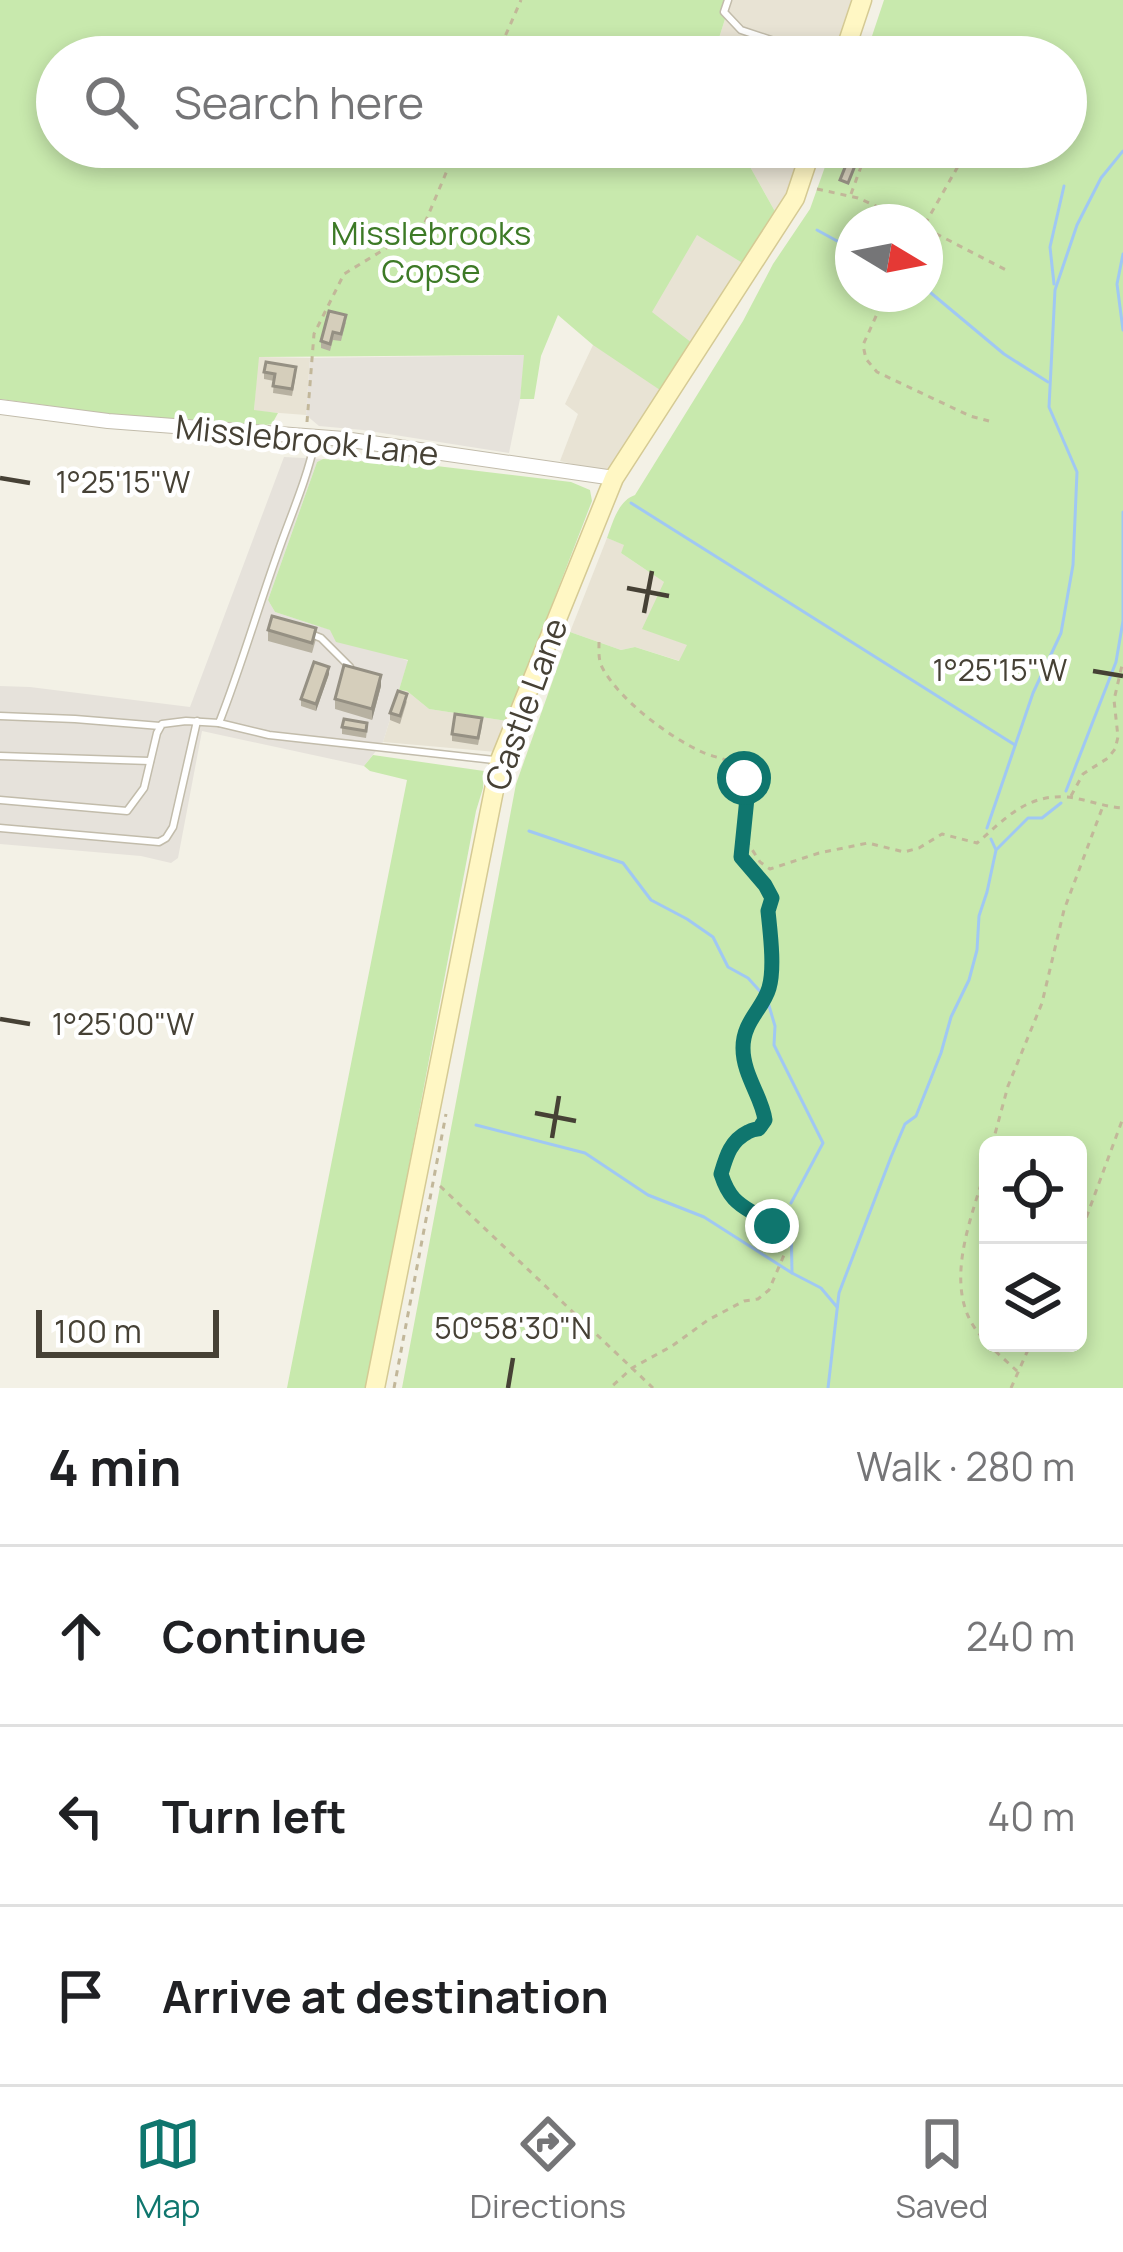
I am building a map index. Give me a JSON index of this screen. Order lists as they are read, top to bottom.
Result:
{
  "streets": {
    "street": ["Misslebrook Lane", "Castle Lane"]
  },
  "crossings": [
    ["Misslebrook Lane", "Castle Lane"]
  ],
  "parks": ["Misslebrooks Copse"],
  "scale_bar": "100 m",
  "north": "right",
  "page": {
    "search": "Search here",
    "scale": "100 m",
    "heading": ["4 min", "Walk · 280 m"],
    "list": [
      ["Continue", "240 m"],
      ["Turn left", "40 m"],
      "Arrive at destination"
    ],
    "nav": ["Map", "Directions", "Saved"]
  },
  "coordinates": ["1°25'15\"W", "1°25'00\"W", "50°58'30\"N"]
}
